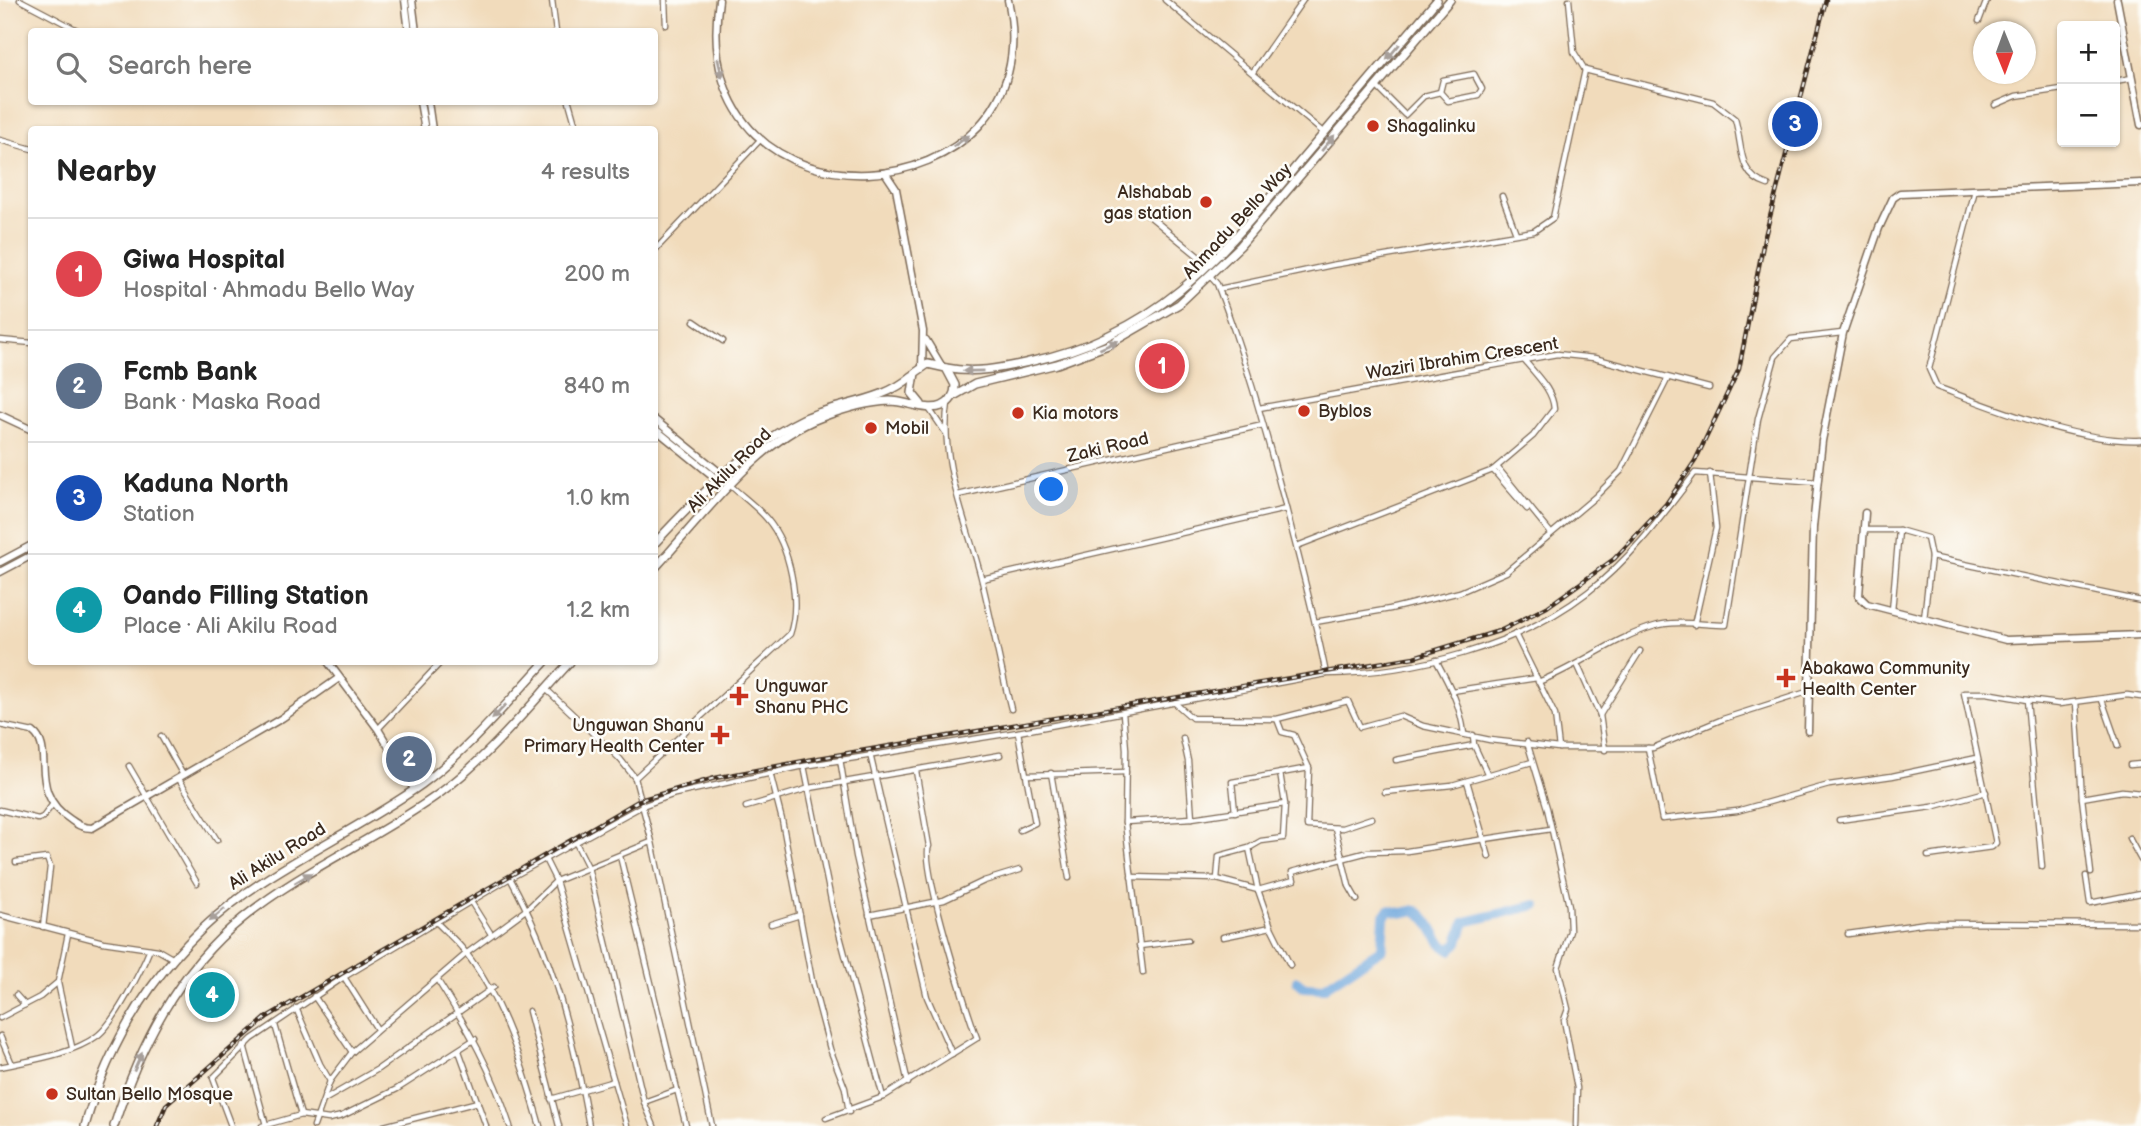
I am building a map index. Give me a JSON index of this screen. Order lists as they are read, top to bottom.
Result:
{
  "streets": {
    "main road": ["Ahmadu Bello Way", "Ali Akilu Road"],
    "street": ["Waziri Ibrahim Crescent", "Zaki Road"]
  },
  "crossings": [
    ["Ahmadu Bello Way", "Ali Akilu Road"]
  ],
  "places": {
    "other": [
      "Shagalinku",
      "Alshabab gas station",
      "Byblos",
      "Kia motors",
      "Mobil",
      "Sultan Bello Mosque"
    ],
    "health": ["Abakawa Community Health Center", "Unguwar Shanu PHC", "Unguwan Shanu Primary Health Center"]
  },
  "north": "bottom",
  "page": {
    "map_buttons": ["+", "−"],
    "search": "Search here",
    "pins": [
      "3",
      "1",
      "2",
      "4"
    ],
    "heading": ["Nearby", "4 results"],
    "list": [
      {
        "mark": "1",
        "name": "Giwa Hospital",
        "note": "Hospital · Ahmadu Bello Way",
        "value": "200 m"
      },
      {
        "mark": "2",
        "name": "Fcmb Bank",
        "note": "Bank · Maska Road",
        "value": "840 m"
      },
      {
        "mark": "3",
        "name": "Kaduna North",
        "note": "Station",
        "value": "1.0 km"
      },
      {
        "mark": "4",
        "name": "Oando Filling Station",
        "note": "Place · Ali Akilu Road",
        "value": "1.2 km"
      }
    ]
  }
}
